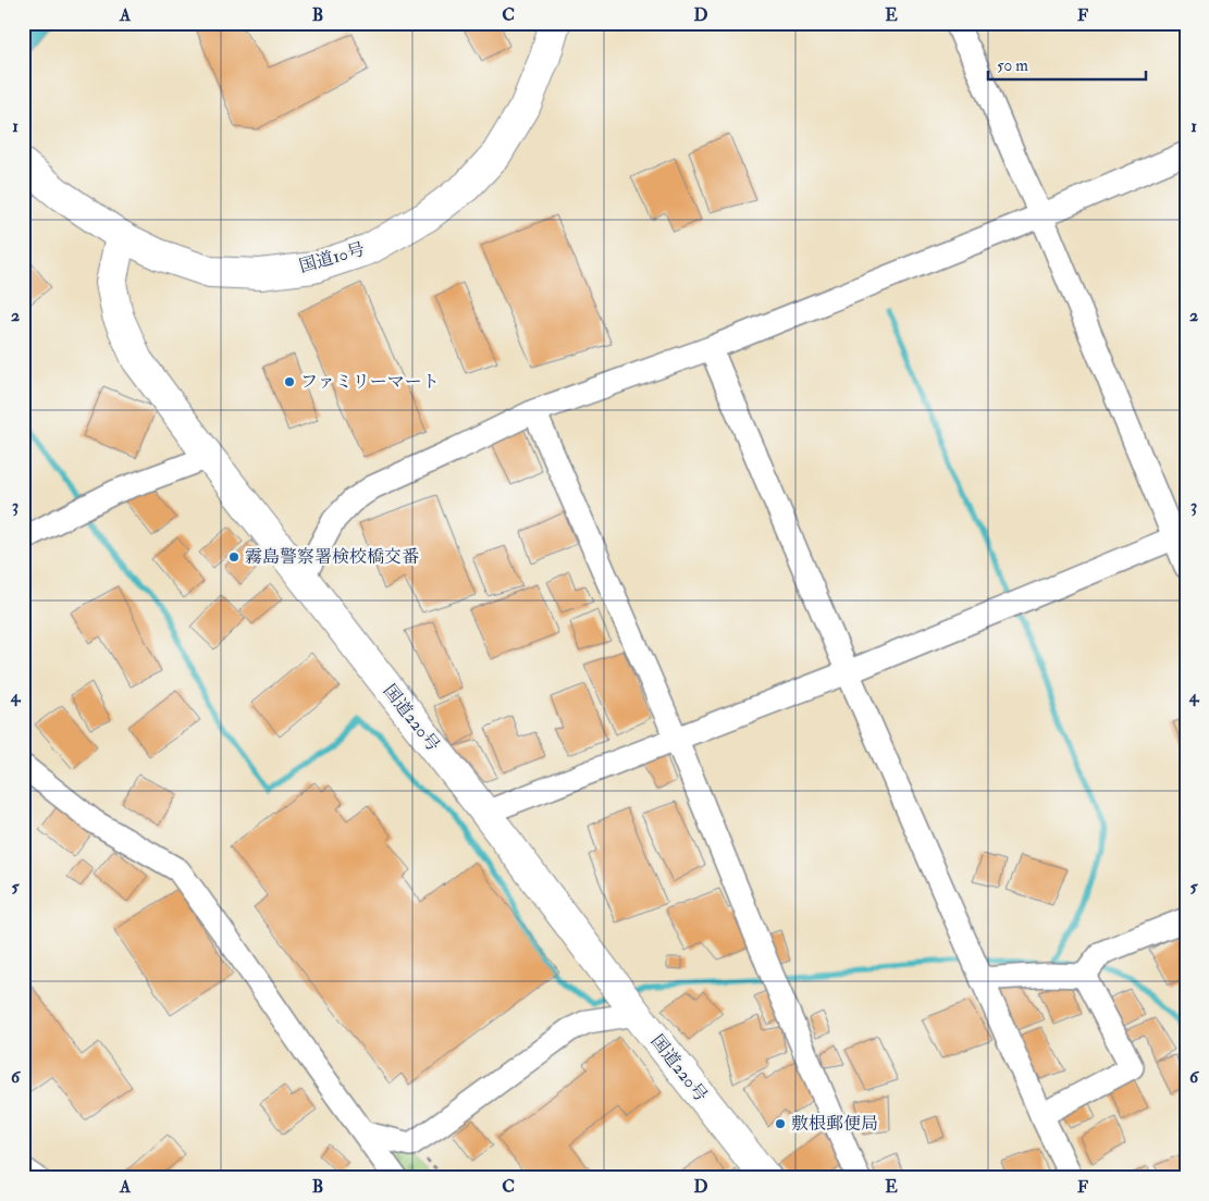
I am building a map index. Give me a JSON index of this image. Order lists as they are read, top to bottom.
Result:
{
  "streets": {
    "highway": ["国道10号", "国道220号"]
  },
  "crossings": [
    ["国道10号", "国道220号"]
  ],
  "places": ["ファミリーマート", "霧島警察署検校橋交番", "敷根郵便局"],
  "scale_bar": "50 m",
  "grid": {
    "columns": [
      "A",
      "B",
      "C",
      "D",
      "E",
      "F"
    ],
    "rows": [
      "1",
      "2",
      "3",
      "4",
      "5",
      "6"
    ]
  }
}
